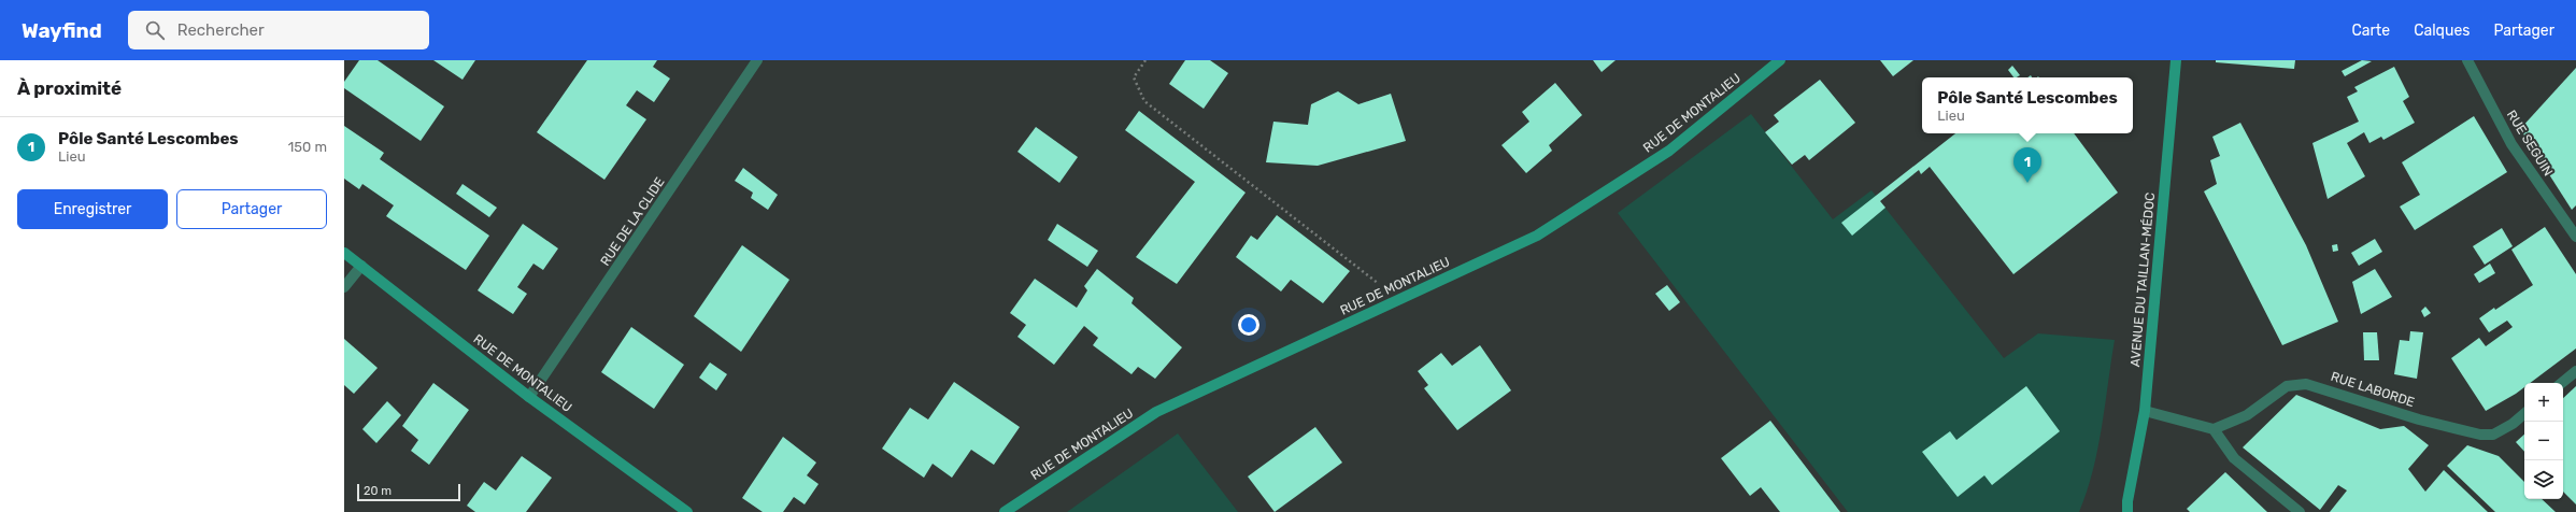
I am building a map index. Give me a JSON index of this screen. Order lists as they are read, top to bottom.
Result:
{
  "streets": {
    "street": [
      "RUE DE MONTALIEU",
      "RUE SEGUIN",
      "RUE DE LA CLIDE",
      "AVENUE DU TAILLAN-MÉDOC",
      "RUE LABORDE"
    ]
  },
  "crossings": [
    ["RUE DE MONTALIEU", "RUE DE LA CLIDE"]
  ],
  "scale_bar": "20 m",
  "page": {
    "header": "Wayfind",
    "search": "Rechercher",
    "nav": ["Carte", "Calques", "Partager"],
    "heading": "À proximité",
    "popup": ["Pôle Santé Lescombes", "Lieu"],
    "list": [
      {
        "mark": "1",
        "name": "Pôle Santé Lescombes",
        "note": "Lieu",
        "value": "150 m"
      }
    ],
    "pins": "1",
    "buttons": ["Enregistrer", "Partager"],
    "map_buttons": ["+", "−"],
    "scale": "20 m"
  }
}
